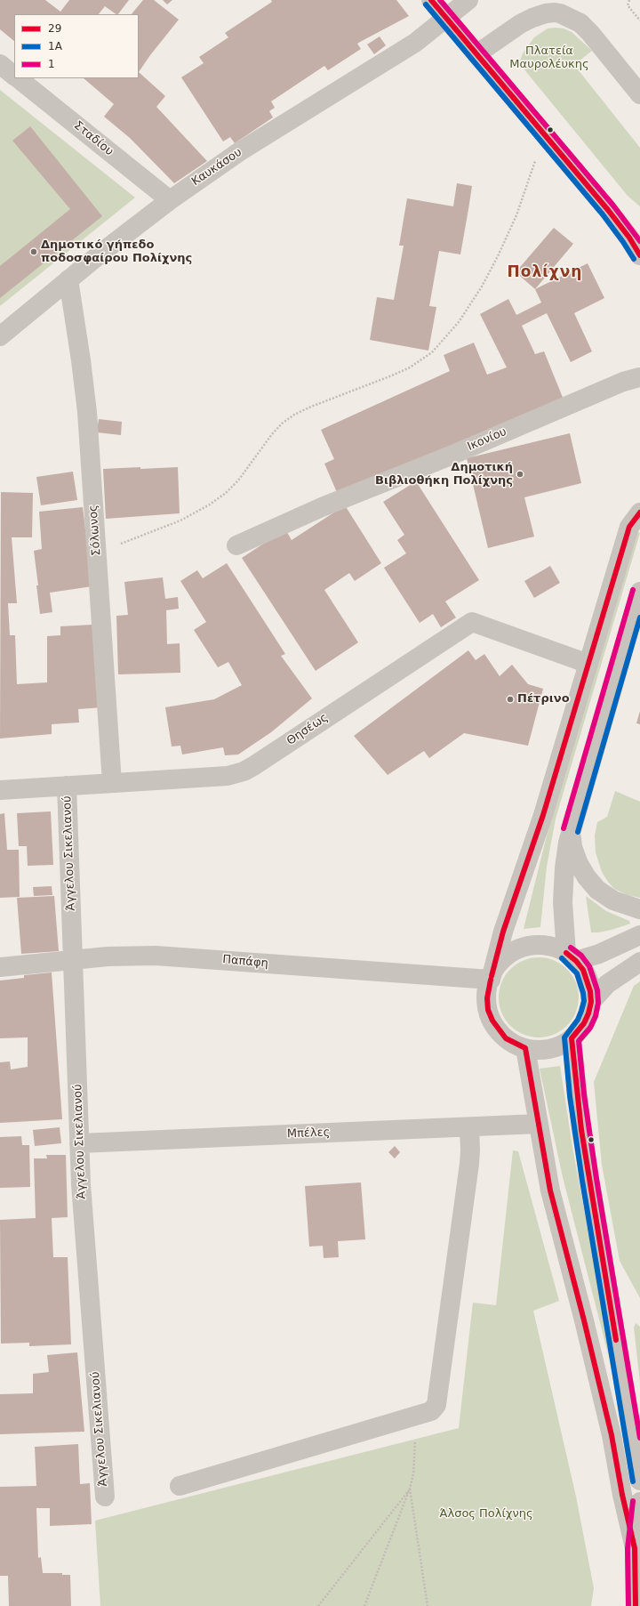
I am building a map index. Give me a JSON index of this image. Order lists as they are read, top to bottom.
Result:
{
  "streets": {
    "street": [
      "Σταδίου",
      "Καυκάσου",
      "Ικονίου",
      "Σόλωνος",
      "Θησέως",
      "Άγγελου Σικελιανού",
      "Παπάφη",
      "Μπέλες"
    ]
  },
  "crossings": [
    ["Σταδίου", "Καυκάσου"],
    ["Καυκάσου", "Σόλωνος"],
    ["Σόλωνος", "Θησέως"],
    ["Θησέως", "Άγγελου Σικελιανού"],
    ["Άγγελου Σικελιανού", "Παπάφη"],
    ["Άγγελου Σικελιανού", "Μπέλες"]
  ],
  "districts": ["Πολίχνη"],
  "parks": ["Πλατεία Μαυρολέυκης", "Άλσος Πολίχνης"],
  "places": ["Δημοτικό γήπεδο ποδοσφαίρου Πολίχνης", "Δημοτική Βιβλιοθήκη Πολίχνης", "Πέτρινο"],
  "lines": ["transit line 29", "transit line 1", "transit line 1Α"],
  "legend": ["29", "1Α", "1"]
}
